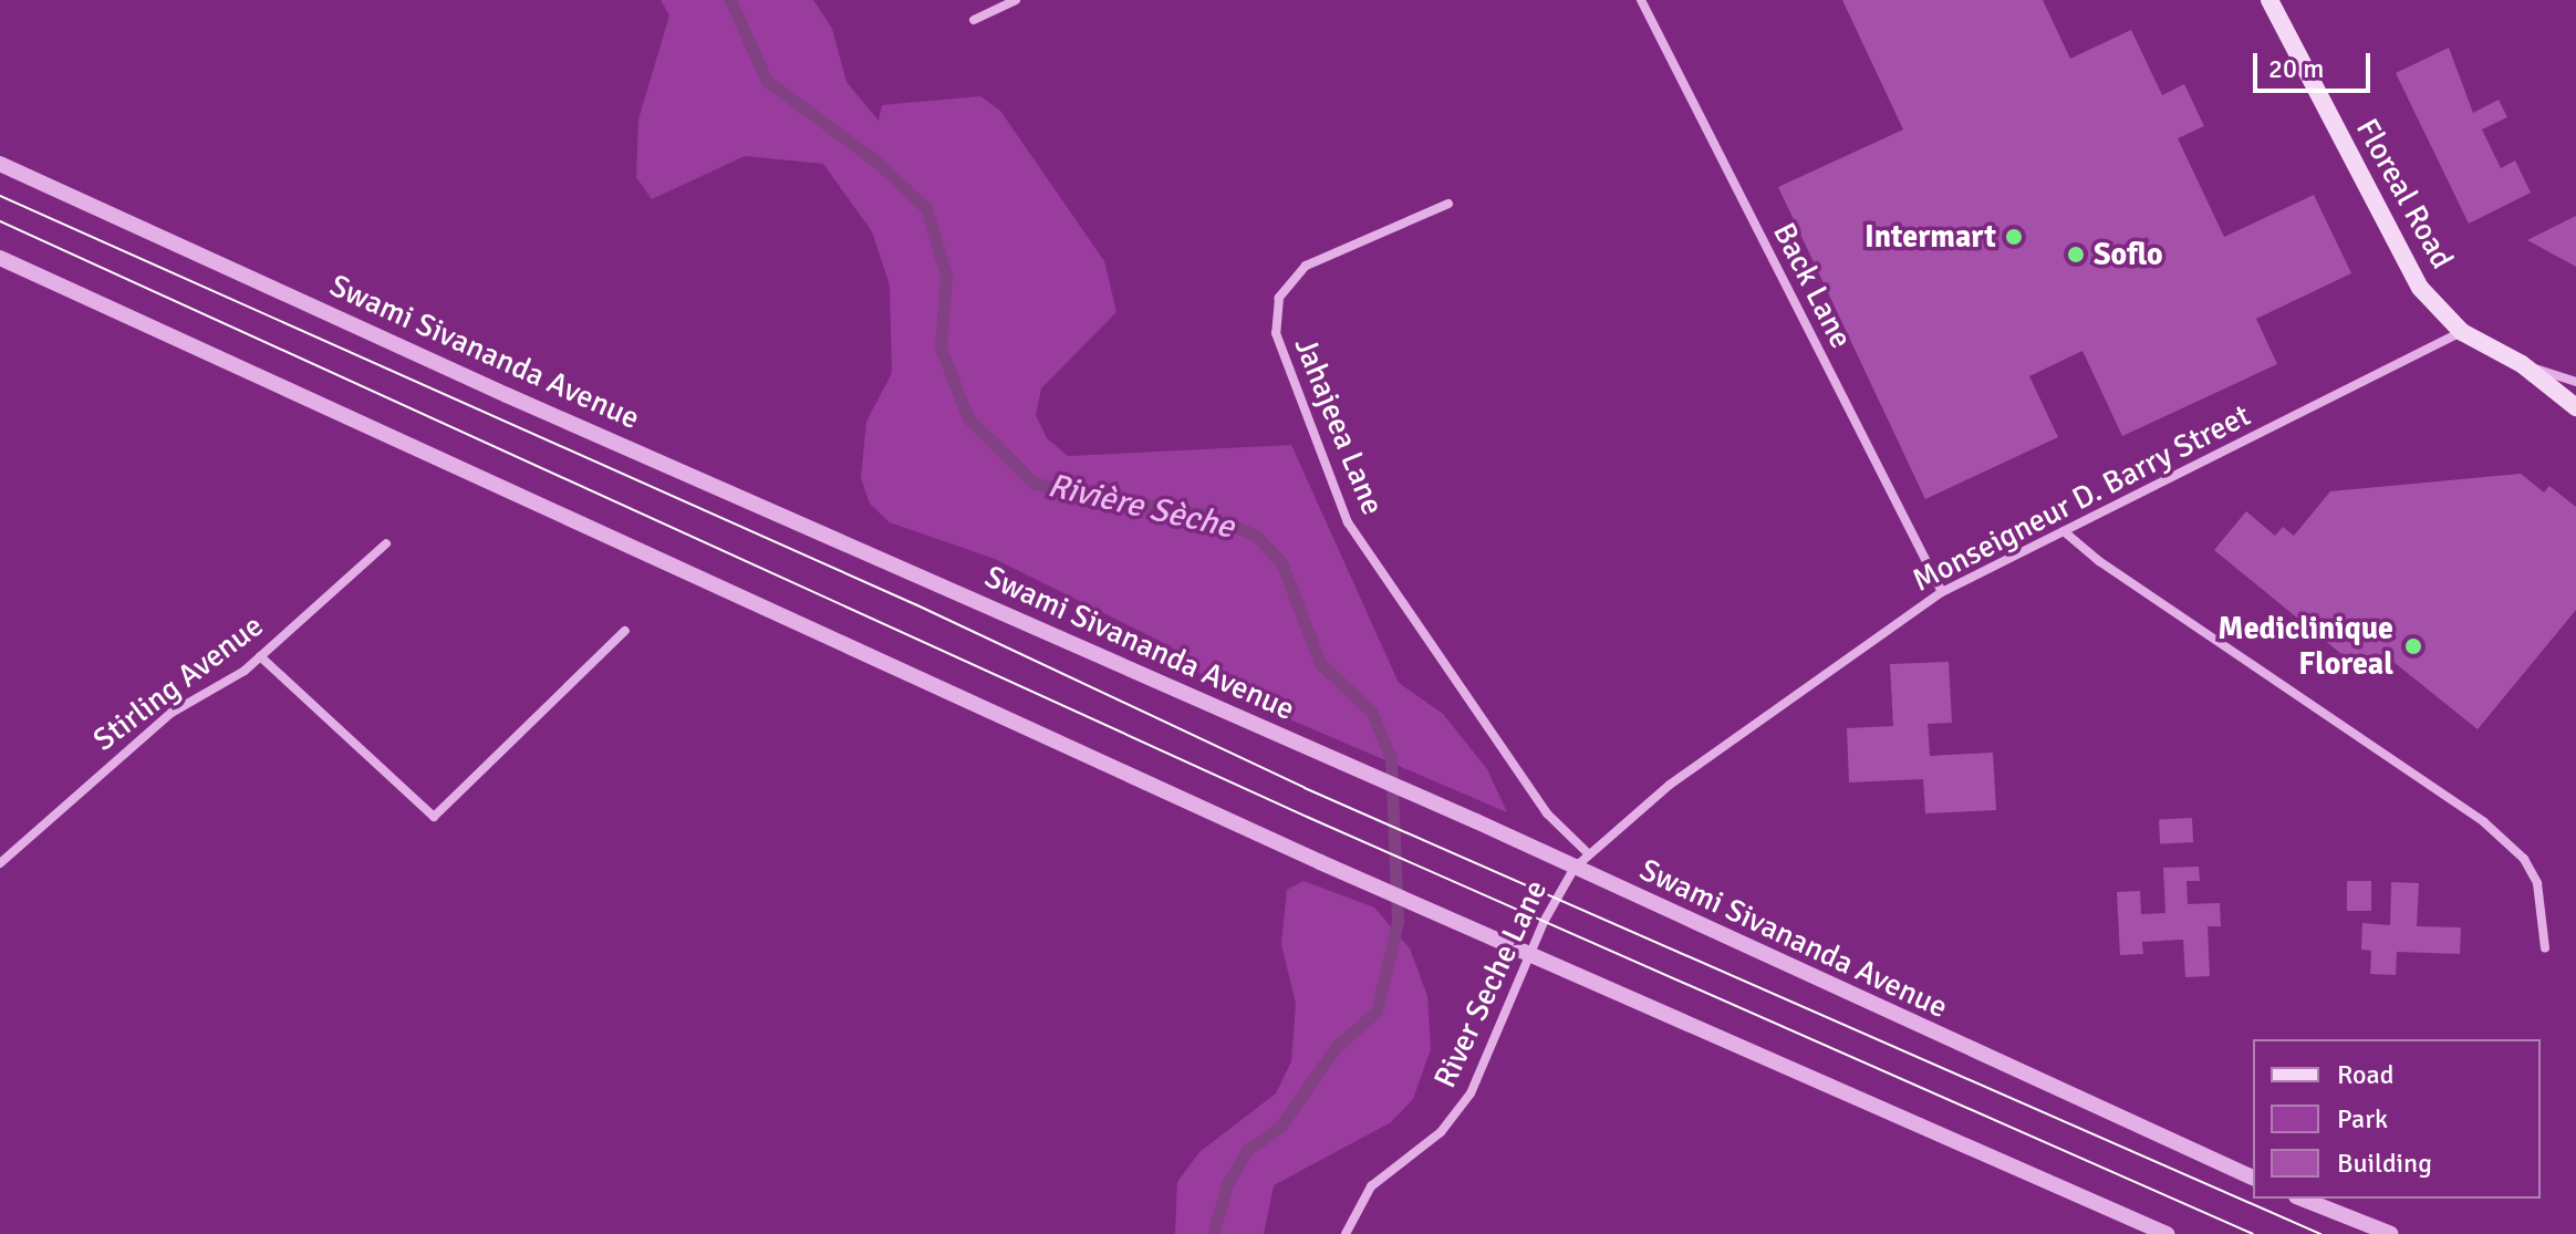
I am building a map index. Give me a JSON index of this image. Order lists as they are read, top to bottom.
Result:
{
  "streets": {
    "main road": ["Floreal Road"],
    "street": [
      "Back Lane",
      "Swami Sivananda Avenue",
      "Jahajeea Lane",
      "Monseigneur D. Barry Street",
      "Stirling Avenue",
      "River Seche Lane"
    ]
  },
  "crossings": [
    ["Floreal Road", "Monseigneur D. Barry Street"],
    ["Back Lane", "Monseigneur D. Barry Street"],
    ["Swami Sivananda Avenue", "Monseigneur D. Barry Street"],
    ["Swami Sivananda Avenue", "River Seche Lane"],
    ["Jahajeea Lane", "Monseigneur D. Barry Street"],
    ["Monseigneur D. Barry Street", "River Seche Lane"]
  ],
  "water": ["Rivière Sèche"],
  "places": ["Intermart", "Soflo", "Mediclinique Floreal"],
  "legend": ["Road", "Park", "Building"],
  "scale_bar": "20 m"
}
